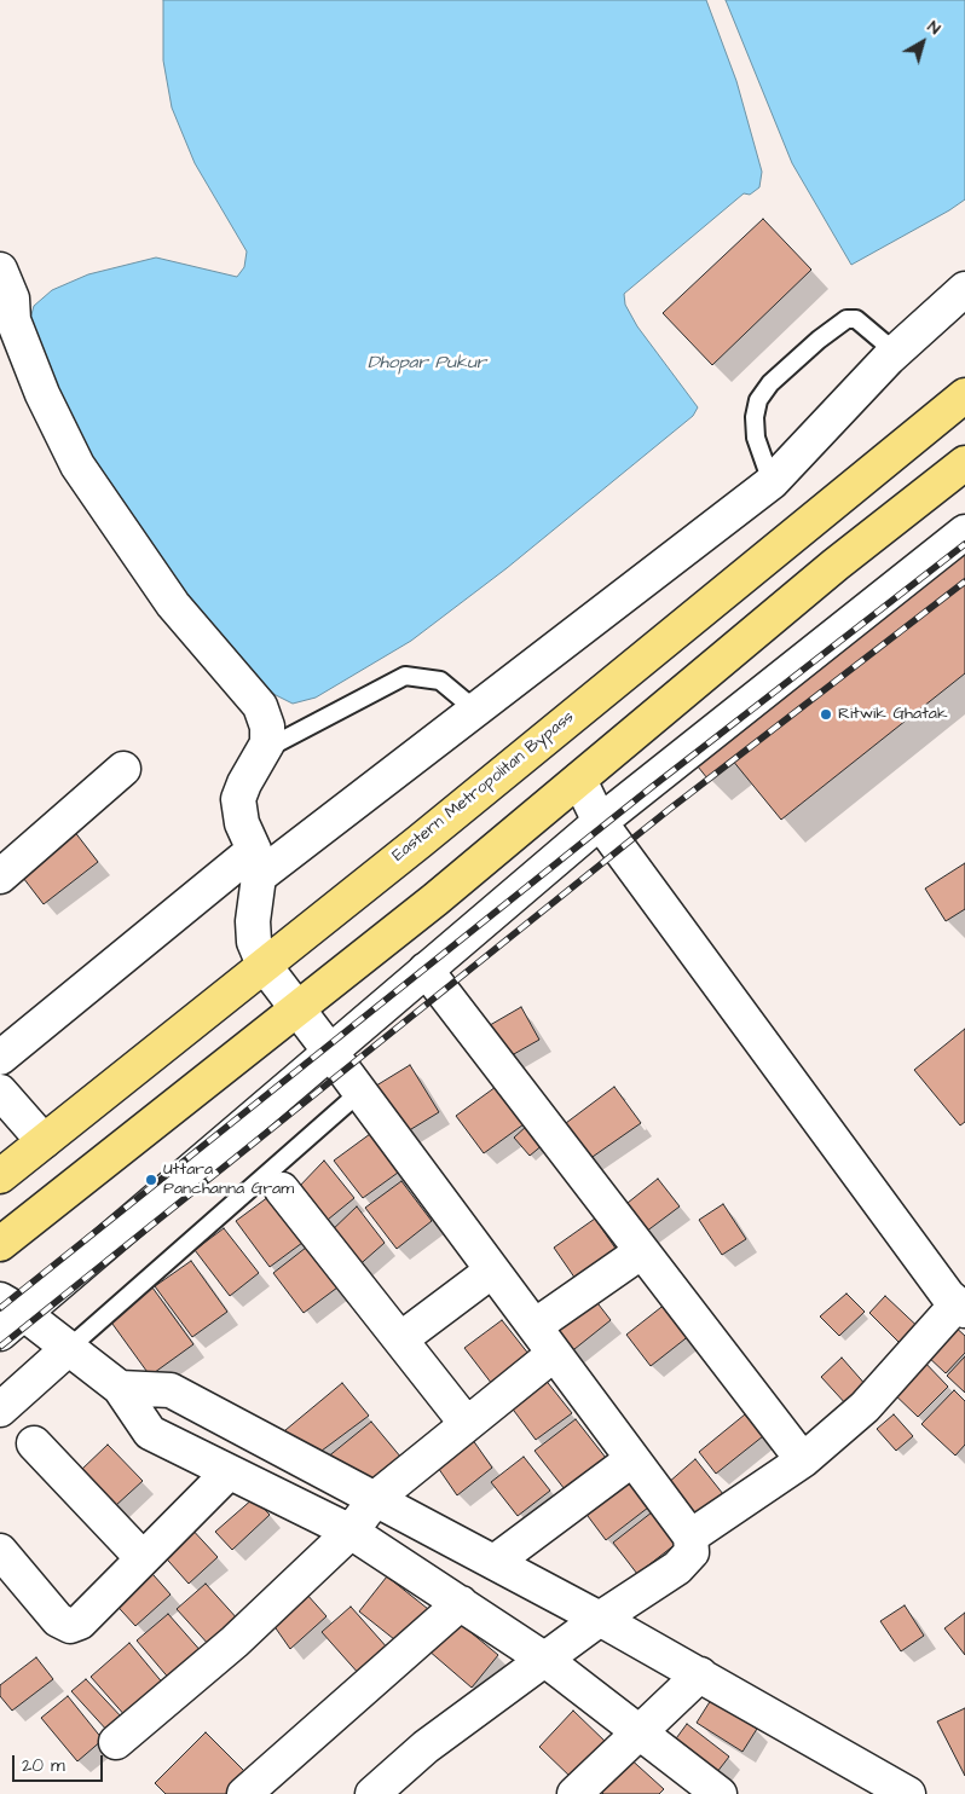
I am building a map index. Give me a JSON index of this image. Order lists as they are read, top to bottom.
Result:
{
  "streets": {
    "main road": ["Eastern Metropolitan Bypass"]
  },
  "water": ["Dhopar Pukur"],
  "places": ["Ritwik Ghatak", "Uttara Panchanna Gram"],
  "scale_bar": "20 m",
  "north": "top right"
}
